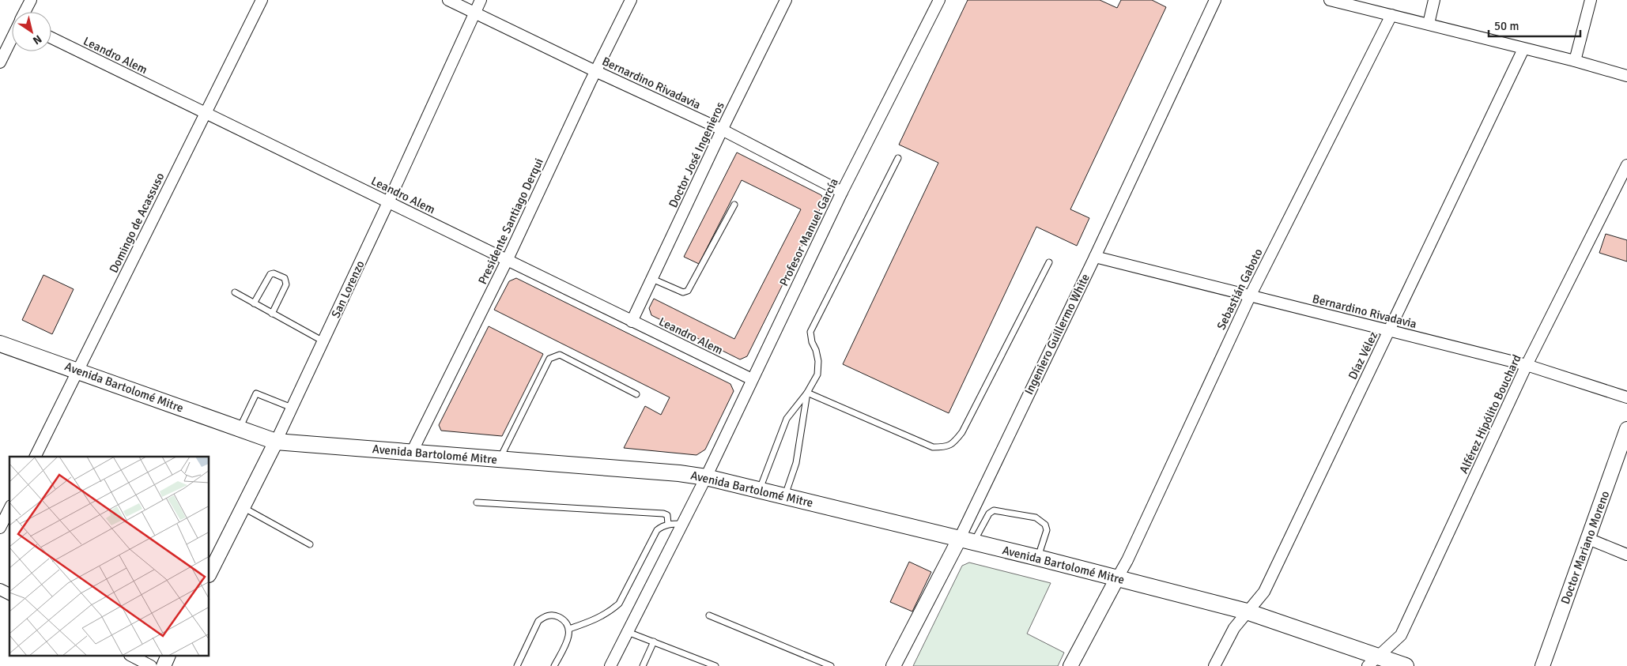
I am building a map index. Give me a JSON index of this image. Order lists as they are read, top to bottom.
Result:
{
  "streets": {
    "main road": ["Avenida Bartolomé Mitre"],
    "street": [
      "Leandro Alem",
      "Bernardino Rivadavia",
      "Doctor José Ingenieros",
      "Presidente Santiago Derqui",
      "Domingo de Acassuso",
      "Profesor Manuel García",
      "San Lorenzo",
      "Sebastián Gaboto",
      "Ingeniero Guillermo White",
      "Díaz Vélez",
      "Alférez Hipólito Bouchard",
      "Doctor Mariano Moreno"
    ]
  },
  "crossings": [
    ["Leandro Alem", "Doctor José Ingenieros"],
    ["Leandro Alem", "Presidente Santiago Derqui"],
    ["Leandro Alem", "Domingo de Acassuso"],
    ["Leandro Alem", "Profesor Manuel García"],
    ["Leandro Alem", "San Lorenzo"],
    ["Bernardino Rivadavia", "Doctor José Ingenieros"],
    ["Bernardino Rivadavia", "Presidente Santiago Derqui"],
    ["Bernardino Rivadavia", "Profesor Manuel García"],
    ["Bernardino Rivadavia", "San Lorenzo"],
    ["Bernardino Rivadavia", "Sebastián Gaboto"],
    ["Bernardino Rivadavia", "Ingeniero Guillermo White"],
    ["Bernardino Rivadavia", "Díaz Vélez"],
    ["Bernardino Rivadavia", "Alférez Hipólito Bouchard"],
    ["Presidente Santiago Derqui", "Avenida Bartolomé Mitre"],
    ["Domingo de Acassuso", "Avenida Bartolomé Mitre"],
    ["Profesor Manuel García", "Avenida Bartolomé Mitre"],
    ["San Lorenzo", "Avenida Bartolomé Mitre"],
    ["Sebastián Gaboto", "Avenida Bartolomé Mitre"],
    ["Ingeniero Guillermo White", "Avenida Bartolomé Mitre"],
    ["Díaz Vélez", "Avenida Bartolomé Mitre"],
    ["Avenida Bartolomé Mitre", "Alférez Hipólito Bouchard"]
  ],
  "scale_bar": "50 m",
  "north": "bottom right"
}
